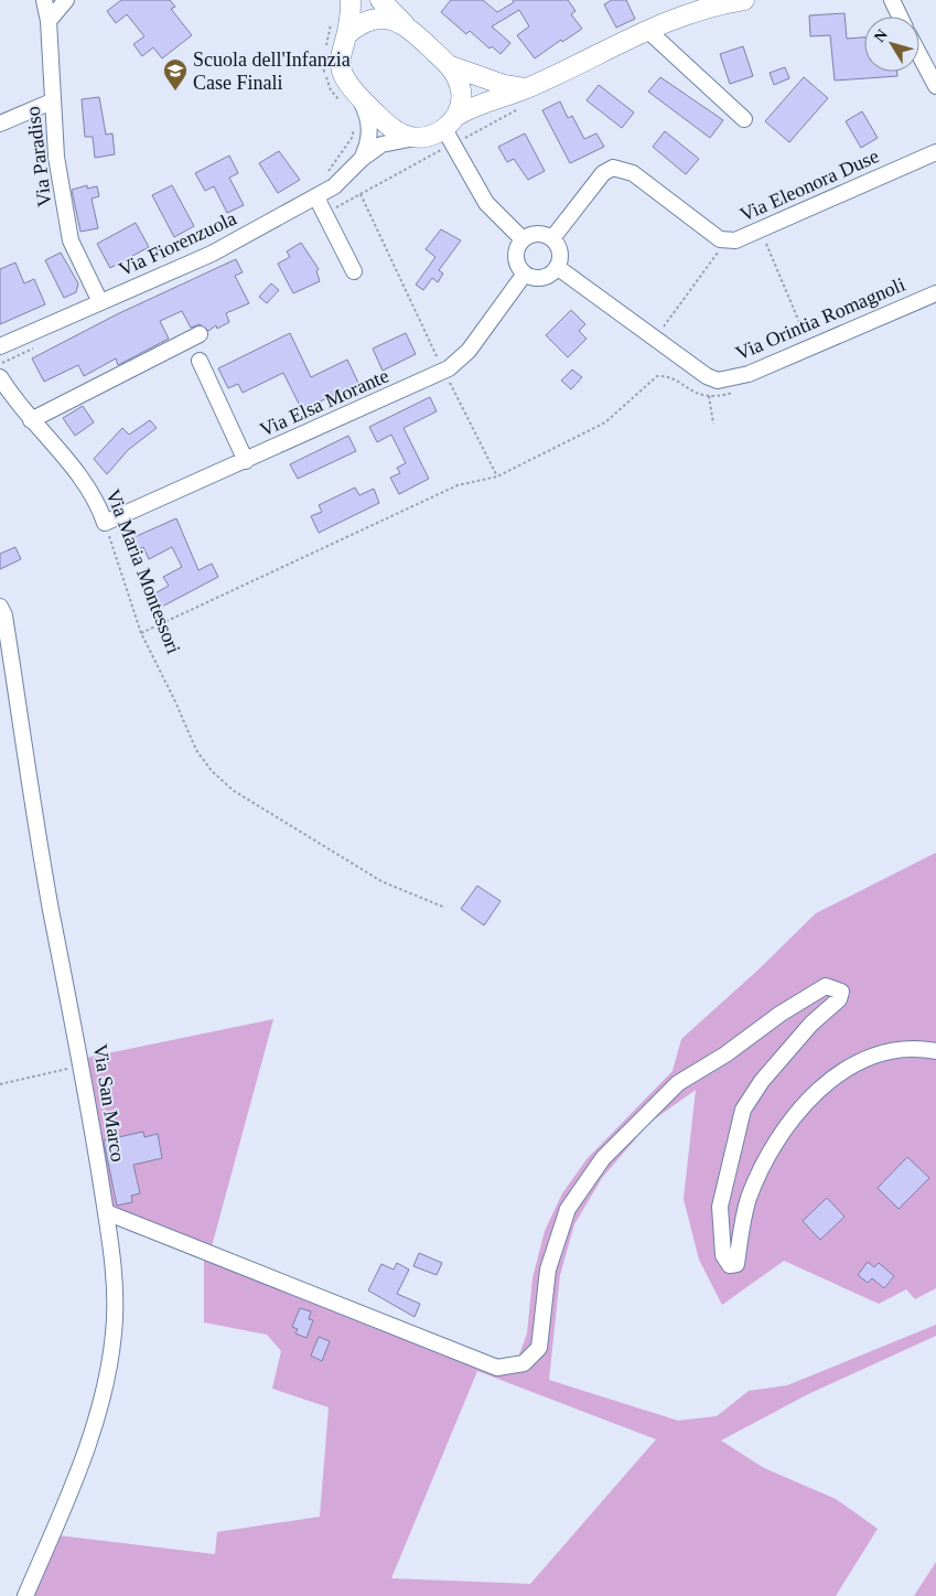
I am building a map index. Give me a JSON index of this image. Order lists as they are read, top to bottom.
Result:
{
  "streets": {
    "street": [
      "Via Paradiso",
      "Via Eleonora Duse",
      "Via Fiorenzuola",
      "Via Orintia Romagnoli",
      "Via Elsa Morante",
      "Via Maria Montessori",
      "Via San Marco"
    ]
  },
  "crossings": [
    ["Via Paradiso", "Via Fiorenzuola"],
    ["Via Eleonora Duse", "Via Elsa Morante"],
    ["Via Elsa Morante", "Via Maria Montessori"]
  ],
  "places": {
    "school or university": ["Scuola dell'Infanzia Case Finali"]
  },
  "north": "top left"
}
